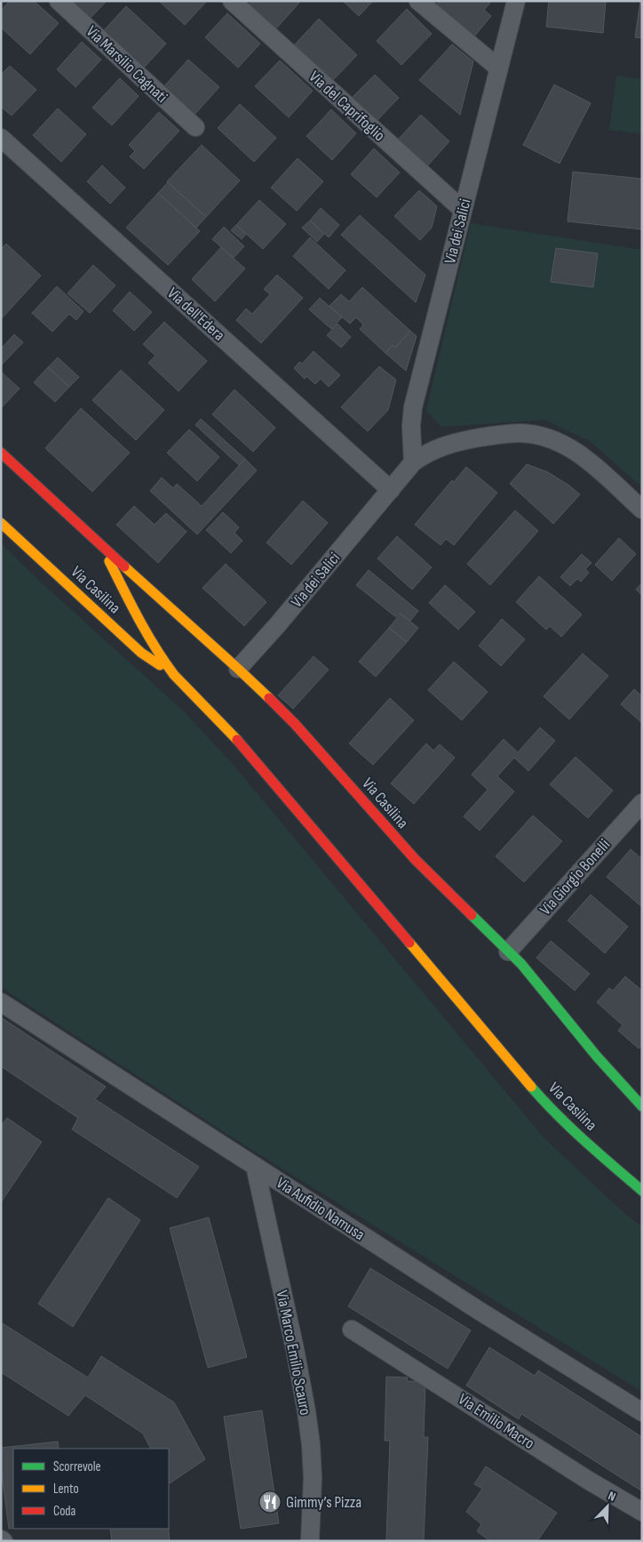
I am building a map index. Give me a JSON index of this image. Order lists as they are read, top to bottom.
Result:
{
  "streets": {
    "main road": ["Via Casilina"],
    "street": [
      "Via Marsilio Cagnati",
      "Via del Caprifoglio",
      "Via dei Salici",
      "Via dell'Edera",
      "Via Giorgio Bonelli",
      "Via Aufidio Namusa",
      "Via Marco Emilio Scauro",
      "Via Emilio Macro"
    ]
  },
  "crossings": [
    ["Via del Caprifoglio", "Via dei Salici"],
    ["Via dei Salici", "Via dell'Edera"],
    ["Via dei Salici", "Via Casilina"],
    ["Via Casilina", "Via Giorgio Bonelli"],
    ["Via Aufidio Namusa", "Via Marco Emilio Scauro"]
  ],
  "places": {
    "restaurant": ["Gimmy’s Pizza"]
  },
  "legend": ["Scorrevole", "Lento", "Coda"],
  "north": "top right"
}
